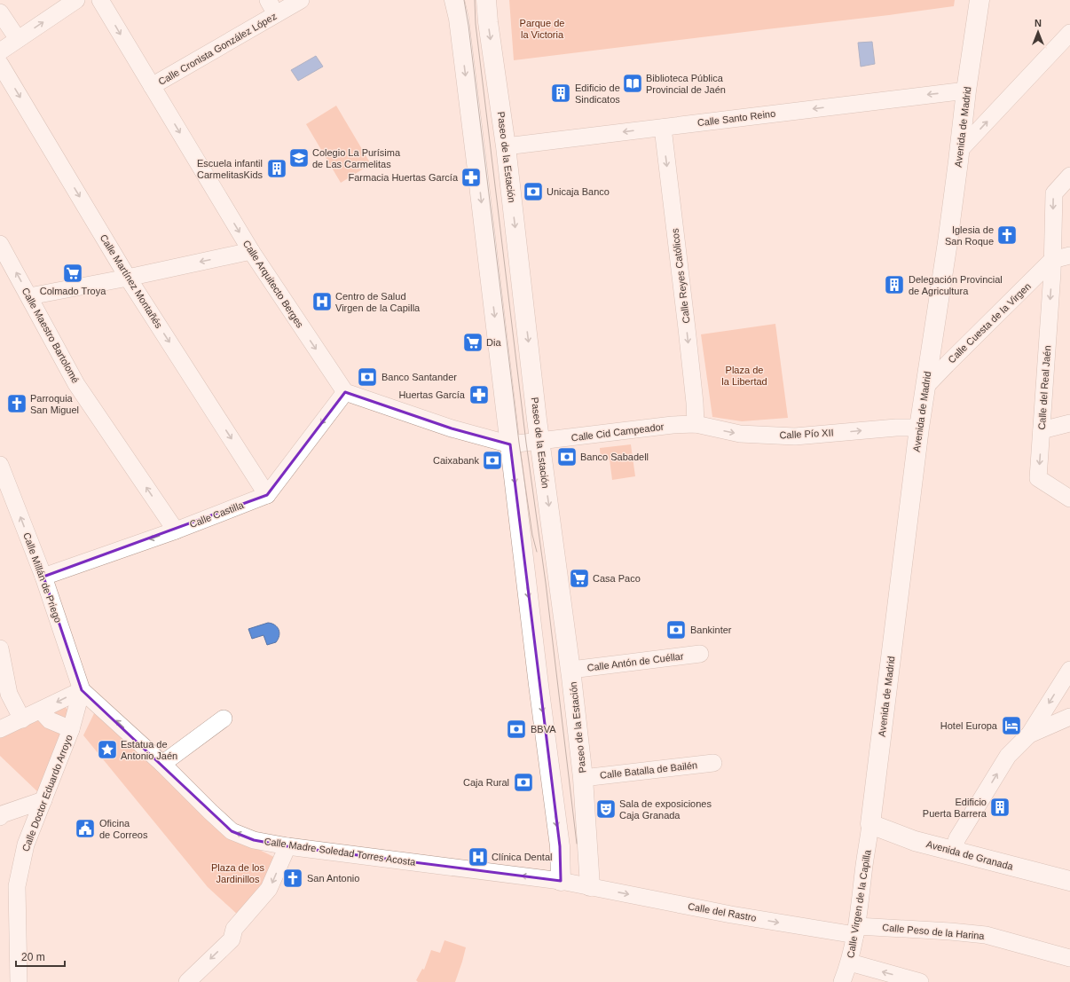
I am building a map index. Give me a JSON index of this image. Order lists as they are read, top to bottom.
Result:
{
  "streets": {
    "main road": ["Avenida de Madrid", "Paseo de la Estación", "Avenida de Granada"],
    "street": [
      "Calle Cronista González López",
      "Calle Santo Reino",
      "Calle Reyes Católicos",
      "Calle Martínez Montañés",
      "Calle Arquitecto Berges",
      "Calle Cuesta de la Virgen",
      "Calle Maestro Bartolomé",
      "Calle del Real Jaén",
      "Calle Cid Campeador",
      "Calle Pío XII",
      "Calle Castilla",
      "Calle Millán de Priego",
      "Calle Antón de Cuéllar",
      "Calle Batalla de Bailén",
      "Calle Doctor Eduardo Arroyo",
      "Calle Madre Soledad Torres Acosta",
      "Calle Virgen de la Capilla",
      "Calle del Rastro",
      "Calle Peso de la Harina"
    ]
  },
  "crossings": [
    ["Calle Cronista González López", "Calle Arquitecto Berges"],
    ["Calle Santo Reino", "Avenida de Madrid"],
    ["Calle Santo Reino", "Paseo de la Estación"],
    ["Calle Santo Reino", "Calle Reyes Católicos"],
    ["Avenida de Madrid", "Calle Cuesta de la Virgen"],
    ["Avenida de Madrid", "Calle Pío XII"],
    ["Avenida de Madrid", "Avenida de Granada"],
    ["Avenida de Madrid", "Calle Virgen de la Capilla"],
    ["Paseo de la Estación", "Calle Cid Campeador"],
    ["Paseo de la Estación", "Calle Antón de Cuéllar"],
    ["Paseo de la Estación", "Calle Batalla de Bailén"],
    ["Paseo de la Estación", "Calle Madre Soledad Torres Acosta"],
    ["Paseo de la Estación", "Calle del Rastro"],
    ["Calle Reyes Católicos", "Calle Cid Campeador"],
    ["Calle Reyes Católicos", "Calle Pío XII"],
    ["Calle Martínez Montañés", "Calle Castilla"],
    ["Calle Cuesta de la Virgen", "Calle del Real Jaén"],
    ["Calle Maestro Bartolomé", "Calle Castilla"],
    ["Calle Cid Campeador", "Calle Pío XII"],
    ["Calle Castilla", "Calle Millán de Priego"],
    ["Calle Millán de Priego", "Calle Doctor Eduardo Arroyo"],
    ["Calle Millán de Priego", "Calle Madre Soledad Torres Acosta"],
    ["Calle Doctor Eduardo Arroyo", "Calle Madre Soledad Torres Acosta"],
    ["Calle Madre Soledad Torres Acosta", "Calle del Rastro"],
    ["Avenida de Granada", "Calle Virgen de la Capilla"],
    ["Calle Virgen de la Capilla", "Calle del Rastro"],
    ["Calle Virgen de la Capilla", "Calle Peso de la Harina"],
    ["Calle del Rastro", "Calle Peso de la Harina"]
  ],
  "one_way": [
    "Calle Santo Reino",
    "Calle Reyes Católicos",
    "Calle Martínez Montañés",
    "Calle Arquitecto Berges",
    "Calle Maestro Bartolomé",
    "Calle del Real Jaén",
    "Calle Pío XII",
    "Calle Castilla",
    "Calle Millán de Priego",
    "Calle Madre Soledad Torres Acosta",
    "Calle del Rastro"
  ],
  "parks": ["Parque de la Victoria", "Plaza de la Libertad", "Plaza de los Jardinillos"],
  "places": {
    "library": ["Biblioteca Pública Provincial de Jaén"],
    "building": [
      "Edificio de Sindicatos",
      "Escuela infantil CarmelitasKids",
      "Delegación Provincial de Agricultura",
      "Edificio Puerta Barrera"
    ],
    "school or university": ["Colegio La Purísima de Las Carmelitas"],
    "pharmacy": ["Farmacia Huertas García", "Huertas García"],
    "bank": [
      "Unicaja Banco",
      "Banco Santander",
      "Banco Sabadell",
      "Caixabank",
      "Bankinter",
      "BBVA",
      "Caja Rural"
    ],
    "church": ["Iglesia de San Roque", "Parroquia San Miguel", "San Antonio"],
    "supermarket": ["Colmado Troya", "Dia", "Casa Paco"],
    "hospital": ["Centro de Salud Virgen de la Capilla", "Clínica Dental"],
    "hotel": ["Hotel Europa"],
    "place": ["Estatua de Antonio Jaén"],
    "theatre": ["Sala de exposiciones Caja Granada"],
    "public building": ["Oficina de Correos"]
  },
  "scale_bar": "20 m",
  "north": "top"
}
